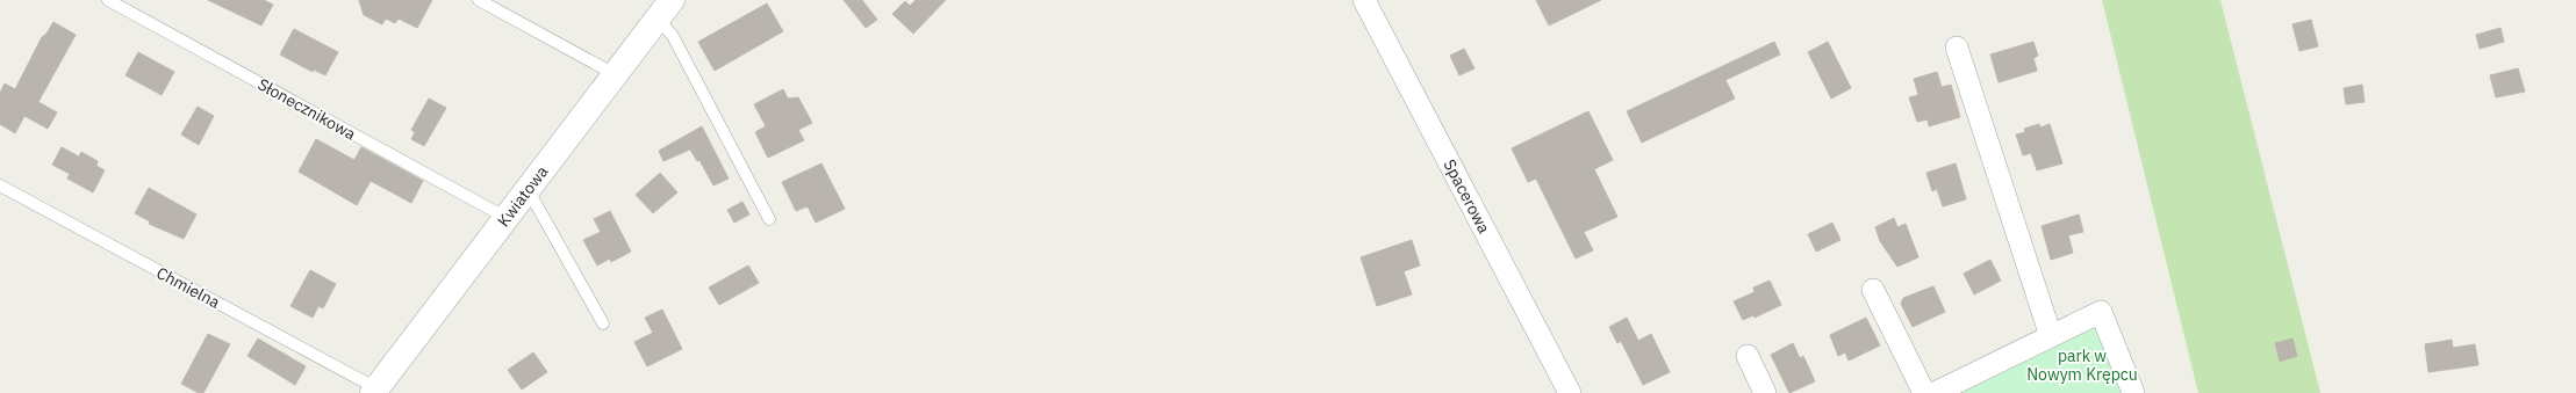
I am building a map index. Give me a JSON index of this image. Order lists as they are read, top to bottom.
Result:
{
  "streets": {
    "street": ["Spacerowa", "Kwiatowa"],
    "lane": ["Słonecznikowa", "Chmielna"]
  },
  "crossings": [
    ["Słonecznikowa", "Kwiatowa"],
    ["Kwiatowa", "Chmielna"]
  ],
  "parks": ["park w Nowym Krępcu"]
}
